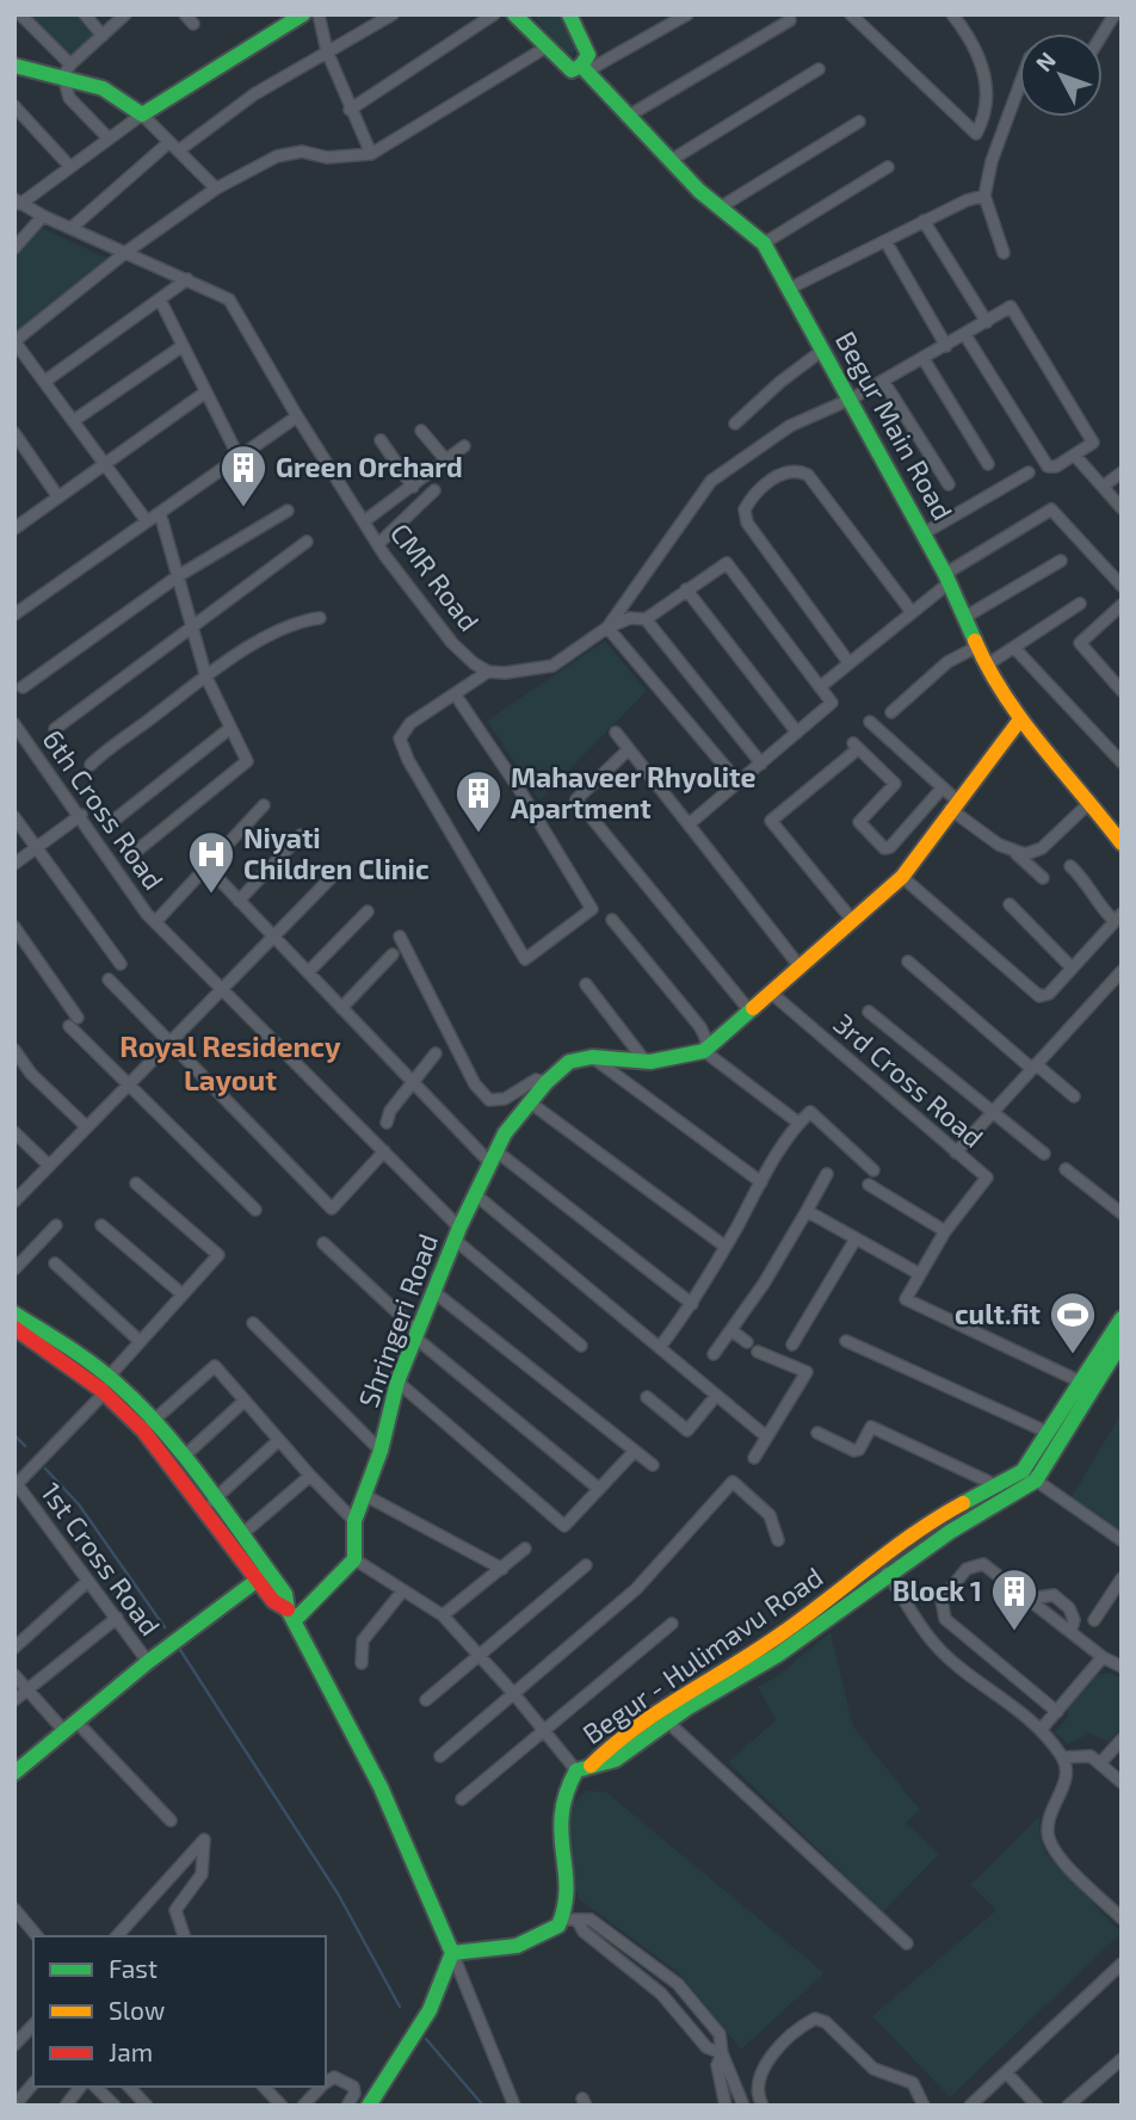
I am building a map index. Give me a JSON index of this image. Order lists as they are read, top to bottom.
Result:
{
  "streets": {
    "street": [
      "Begur Main Road",
      "CMR Road",
      "6th Cross Road",
      "3rd Cross Road",
      "Shringeri Road",
      "1st Cross Road",
      "Begur - Hulimavu Road"
    ]
  },
  "crossings": [
    ["6th Cross Road", "Shringeri Road"]
  ],
  "districts": ["Royal Residency Layout"],
  "places": {
    "building": ["Green Orchard", "Mahaveer Rhyolite Apartment", "Block 1"],
    "hospital": ["Niyati Children Clinic"],
    "sports": ["cult.fit"]
  },
  "legend": ["Fast", "Slow", "Jam"],
  "north": "top left"
}
